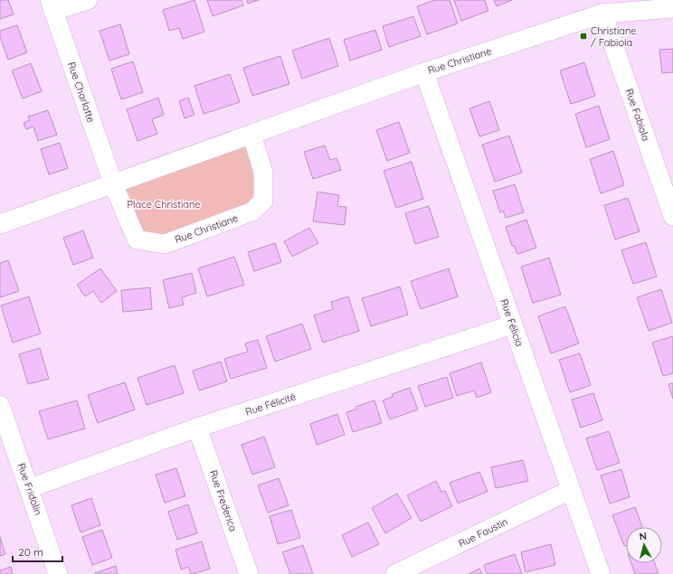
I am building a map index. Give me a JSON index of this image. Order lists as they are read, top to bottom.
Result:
{
  "streets": {
    "street": [
      "Rue Christiane",
      "Rue Charlotte",
      "Rue Fabiola",
      "Rue Félicia",
      "Rue Félicité",
      "Rue Fridolin",
      "Rue Frederica",
      "Rue Faustin"
    ]
  },
  "crossings": [
    ["Rue Christiane", "Rue Charlotte"],
    ["Rue Christiane", "Rue Fabiola"],
    ["Rue Christiane", "Rue Félicia"],
    ["Rue Félicia", "Rue Félicité"],
    ["Rue Félicia", "Rue Faustin"],
    ["Rue Félicité", "Rue Fridolin"],
    ["Rue Félicité", "Rue Frederica"]
  ],
  "parks": ["Place Christiane"],
  "places": {
    "transit": ["Christiane / Fabiola"]
  },
  "scale_bar": "20 m",
  "north": "top"
}
